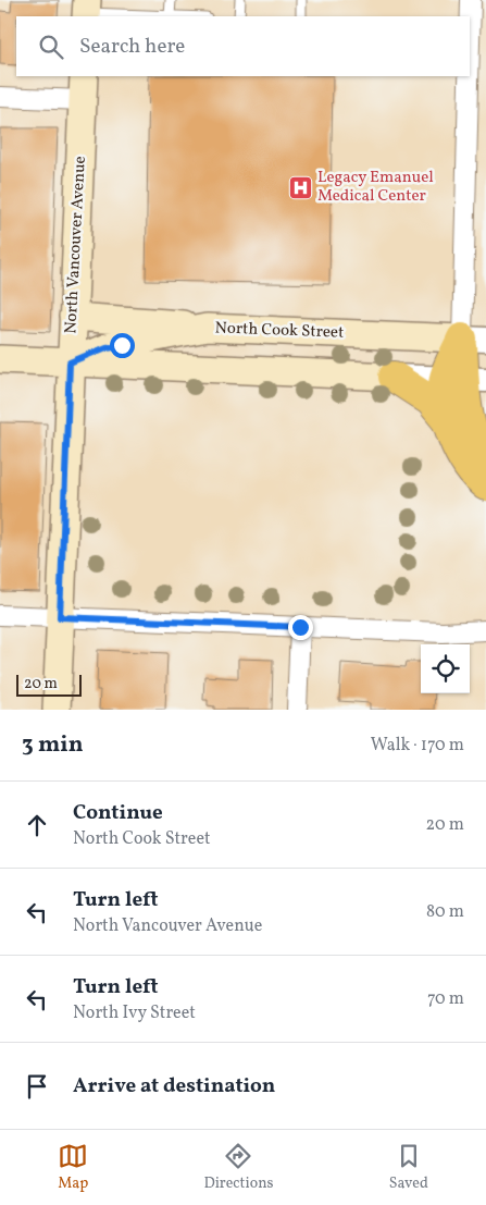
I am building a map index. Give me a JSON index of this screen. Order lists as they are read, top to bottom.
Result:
{
  "streets": {
    "main road": ["North Vancouver Avenue", "North Cook Street"]
  },
  "crossings": [
    ["North Vancouver Avenue", "North Cook Street"]
  ],
  "places": {
    "hospital": ["Legacy Emanuel Medical Center"]
  },
  "scale_bar": "20 m",
  "page": {
    "search": "Search here",
    "scale": "20 m",
    "heading": ["3 min", "Walk · 170 m"],
    "list": [
      ["Continue", "North Cook Street", "20 m"],
      ["Turn left", "North Vancouver Avenue", "80 m"],
      ["Turn left", "North Ivy Street", "70 m"],
      "Arrive at destination"
    ],
    "nav": ["Map", "Directions", "Saved"]
  }
}
